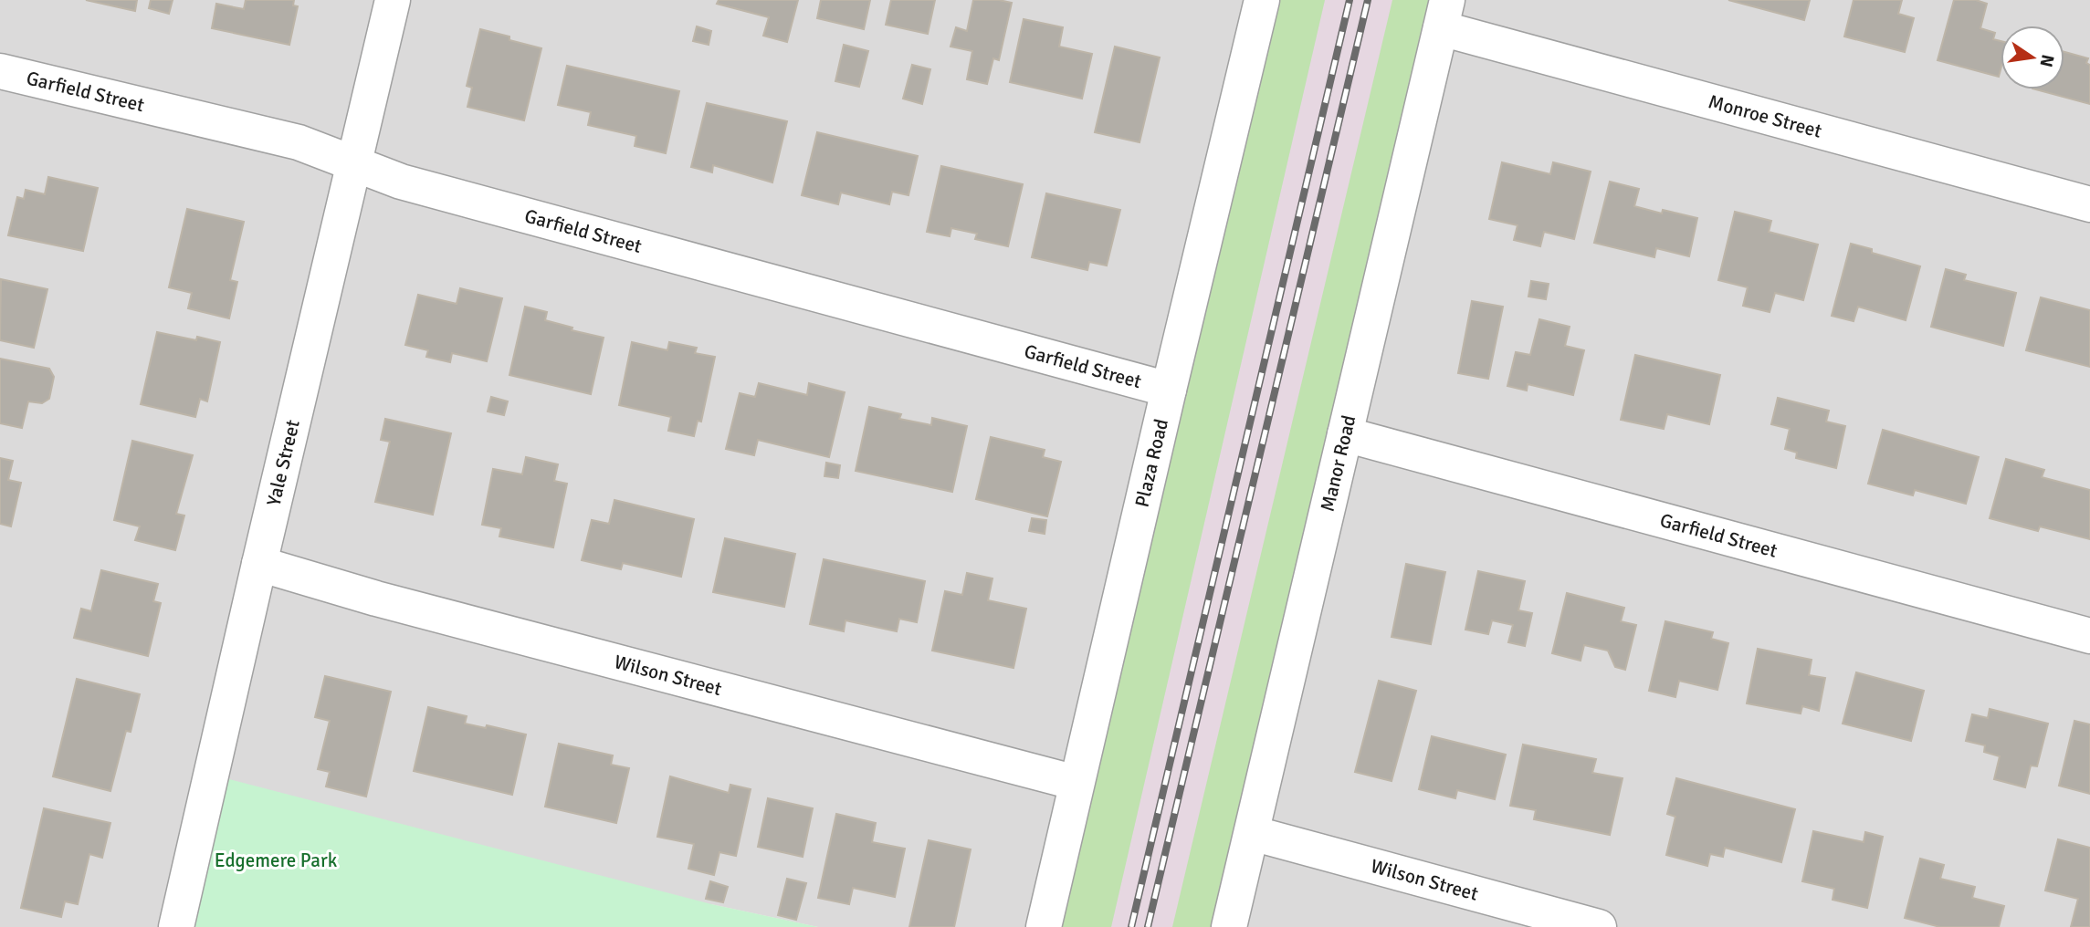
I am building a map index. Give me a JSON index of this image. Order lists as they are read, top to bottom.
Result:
{
  "streets": {
    "street": [
      "Garfield Street",
      "Monroe Street",
      "Yale Street",
      "Plaza Road",
      "Manor Road",
      "Wilson Street"
    ]
  },
  "crossings": [
    ["Garfield Street", "Yale Street"],
    ["Garfield Street", "Plaza Road"],
    ["Garfield Street", "Manor Road"],
    ["Monroe Street", "Manor Road"],
    ["Yale Street", "Wilson Street"],
    ["Plaza Road", "Wilson Street"],
    ["Manor Road", "Wilson Street"]
  ],
  "parks": ["Edgemere Park"],
  "north": "right"
}
